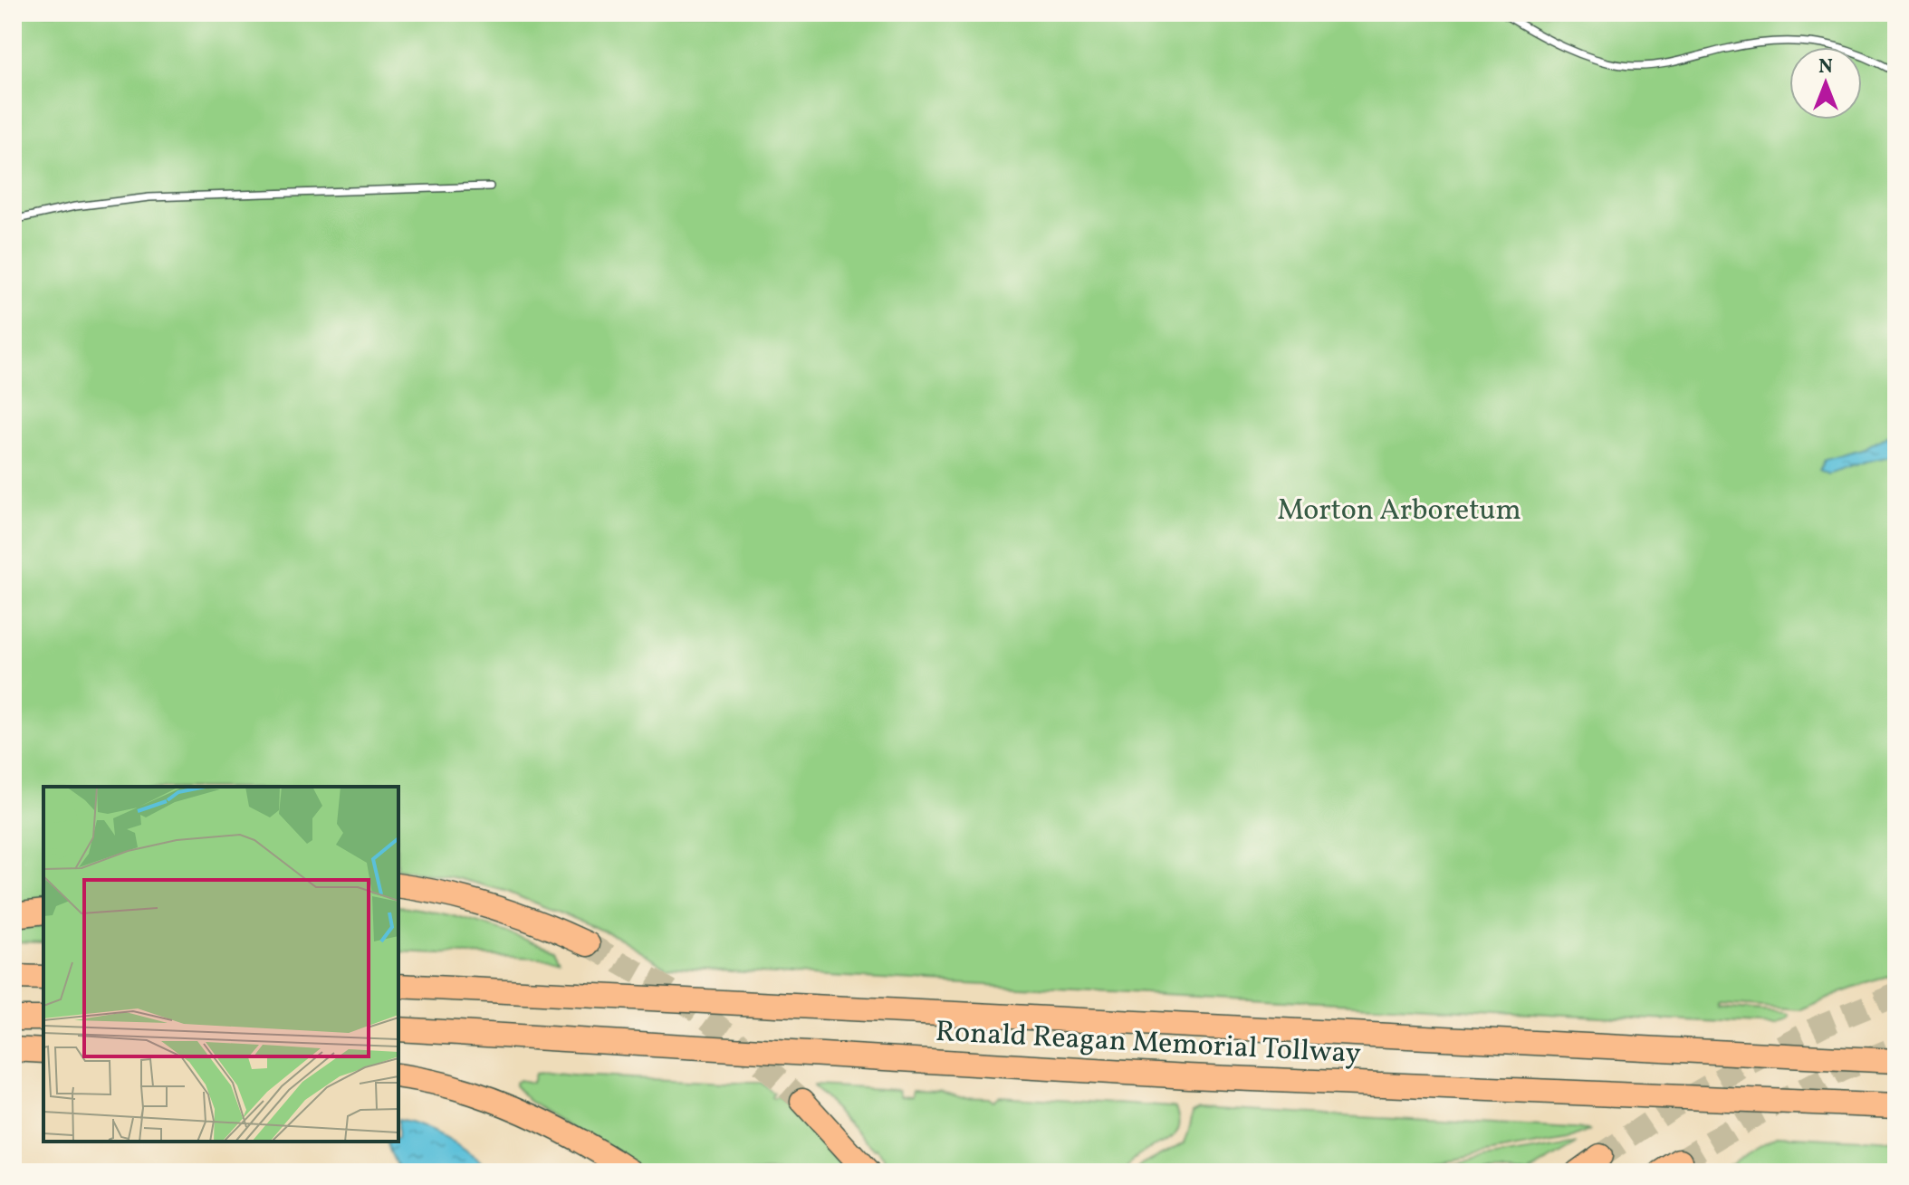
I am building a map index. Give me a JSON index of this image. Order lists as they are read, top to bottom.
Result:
{
  "streets": {
    "highway": ["Ronald Reagan Memorial Tollway"]
  },
  "parks": ["Morton Arboretum"],
  "north": "top"
}
